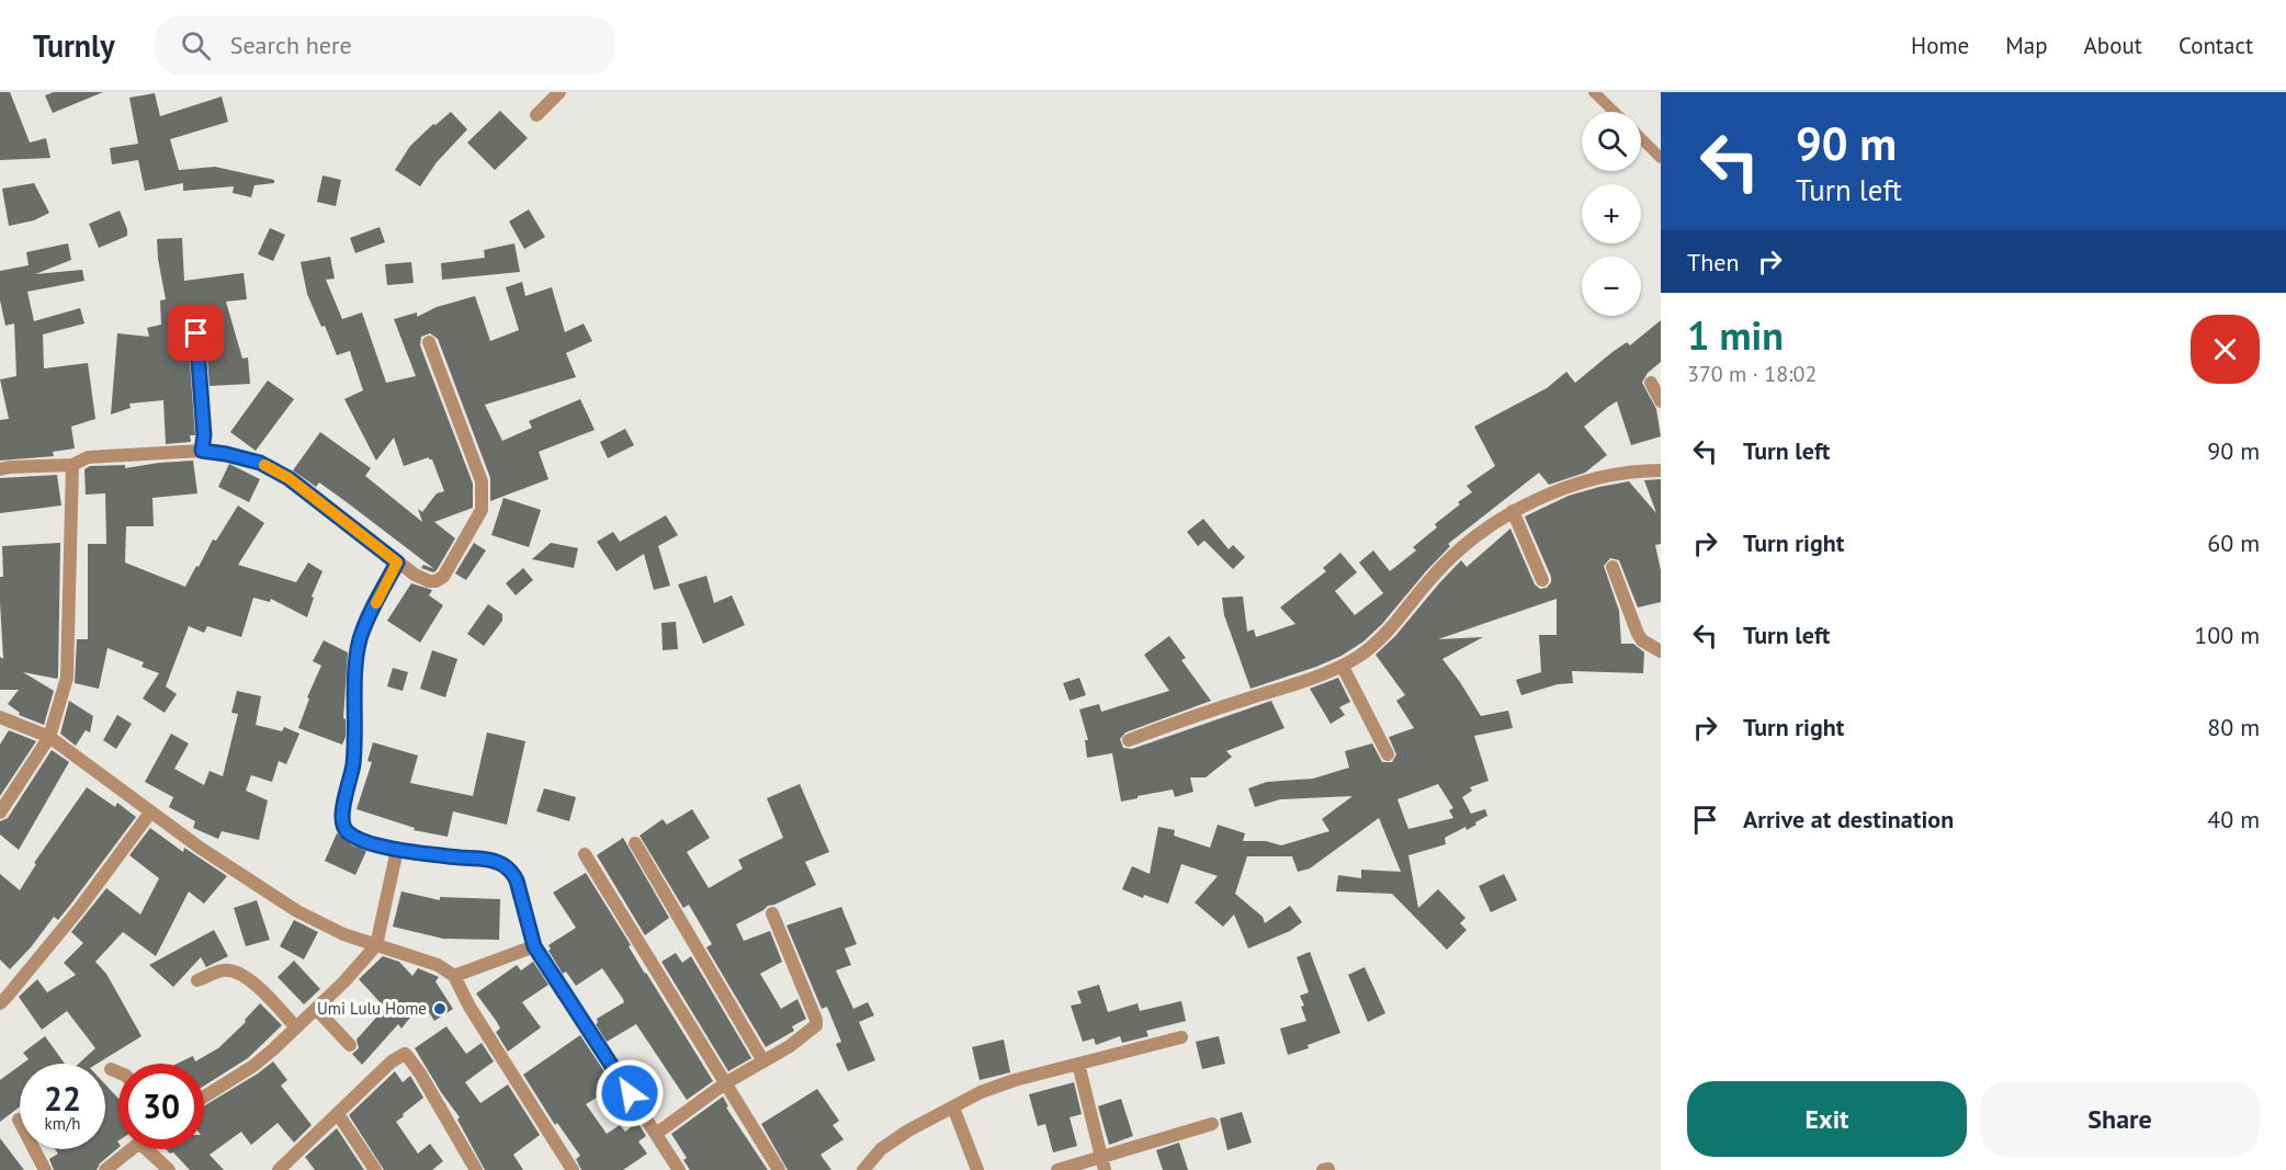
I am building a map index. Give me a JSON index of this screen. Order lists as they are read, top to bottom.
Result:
{
  "places": ["Umi Lulu Home"],
  "page": {
    "header": "Turnly",
    "search": "Search here",
    "nav": [
      "Home",
      "Map",
      "About",
      "Contact"
    ],
    "turn": ["90 m", "Turn left"],
    "map_buttons": ["+", "−"],
    "then": "Then",
    "heading": ["1 min", "370 m · 18:02"],
    "list": [
      {
        "name": "Turn left",
        "value": "90 m"
      },
      {
        "name": "Turn right",
        "value": "60 m"
      },
      {
        "name": "Turn left",
        "value": "100 m"
      },
      {
        "name": "Turn right",
        "value": "80 m"
      },
      {
        "name": "Arrive at destination",
        "value": "40 m"
      }
    ],
    "speed": "22 km/h",
    "limit": "30",
    "buttons": ["Exit", "Share"]
  }
}
